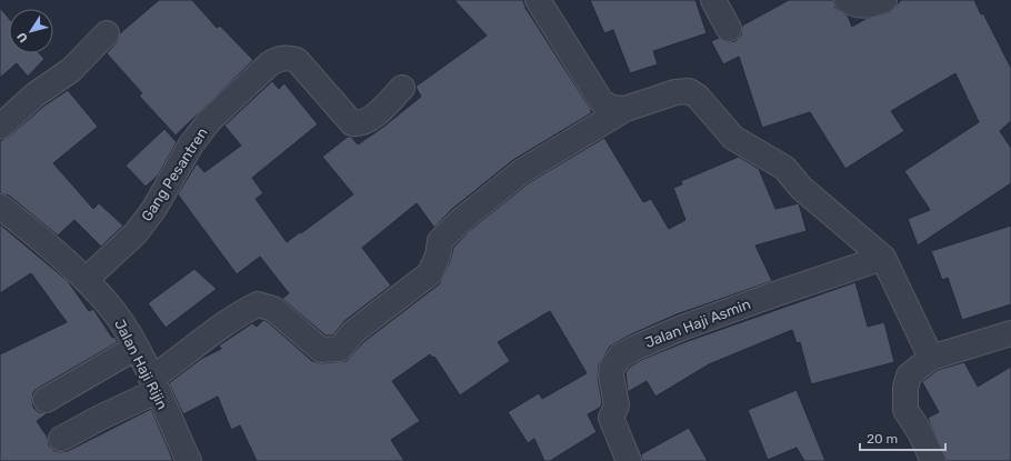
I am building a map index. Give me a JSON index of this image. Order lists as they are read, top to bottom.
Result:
{
  "streets": {
    "street": ["Gang Pesantren", "Jalan Haji Asmin", "Jalan Haji Rijin"]
  },
  "crossings": [
    ["Gang Pesantren", "Jalan Haji Rijin"]
  ],
  "scale_bar": "20 m",
  "north": "bottom left"
}
